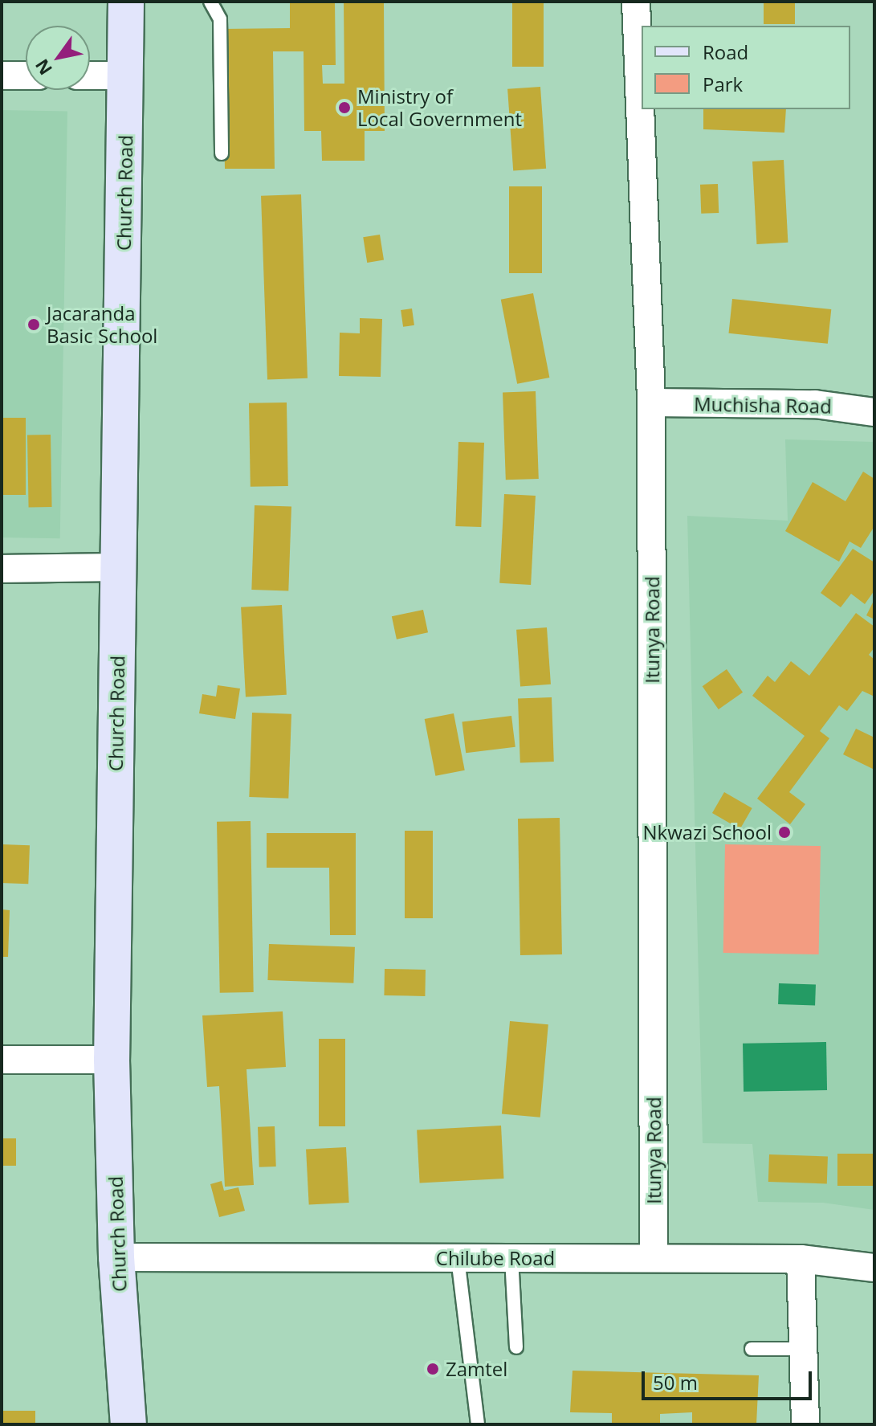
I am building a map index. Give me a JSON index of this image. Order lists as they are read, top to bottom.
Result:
{
  "streets": {
    "main road": ["Church Road"],
    "street": ["Muchisha Road", "Itunya Road", "Chilube Road"]
  },
  "crossings": [
    ["Church Road", "Chilube Road"],
    ["Muchisha Road", "Itunya Road"],
    ["Itunya Road", "Chilube Road"]
  ],
  "places": [
    "Ministry of Local Government",
    "Jacaranda Basic School",
    "Nkwazi School",
    "Zamtel"
  ],
  "legend": ["Road", "Park"],
  "scale_bar": "50 m",
  "north": "bottom left"
}
